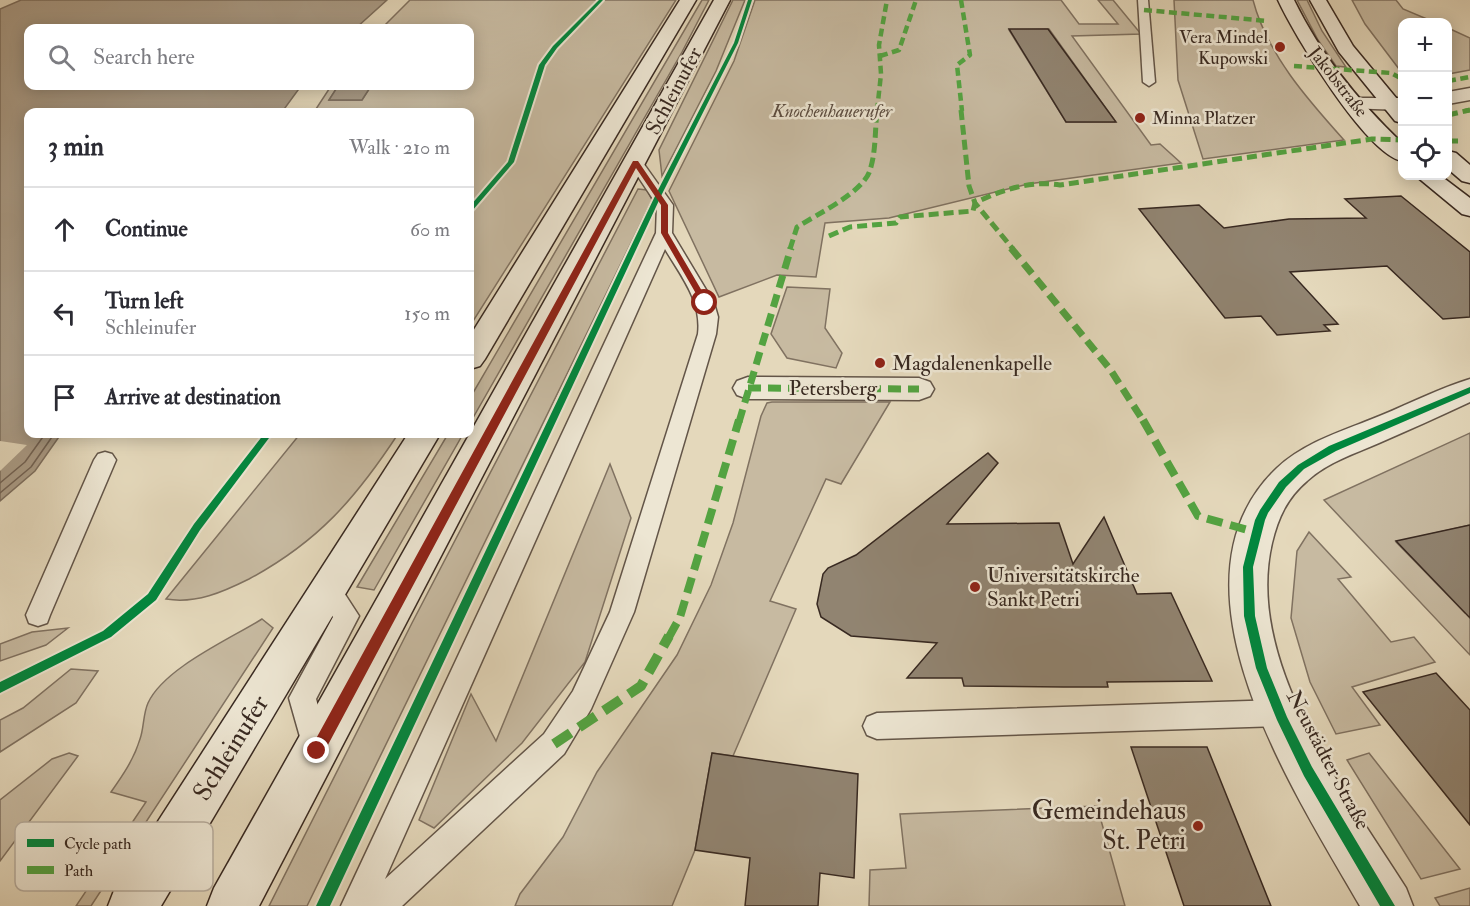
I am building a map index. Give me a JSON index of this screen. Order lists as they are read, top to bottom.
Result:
{
  "streets": {
    "main road": [
      "Jakobstraße",
      "Schleinufer",
      "Petersberg",
      "Neustädter Straße"
    ]
  },
  "parks": ["Knochenhauerufer"],
  "places": [
    "Vera Mindel Kupowski",
    "Minna Platzer",
    "Magdalenenkapelle",
    "Universitätskirche Sankt Petri",
    "Gemeindehaus St. Petri"
  ],
  "legend": ["Cycle path", "Path"],
  "page": {
    "map_buttons": ["+", "−"],
    "search": "Search here",
    "heading": ["3 min", "Walk · 210 m"],
    "list": [
      ["Continue", "60 m"],
      ["Turn left", "Schleinufer", "150 m"],
      "Arrive at destination"
    ]
  }
}
